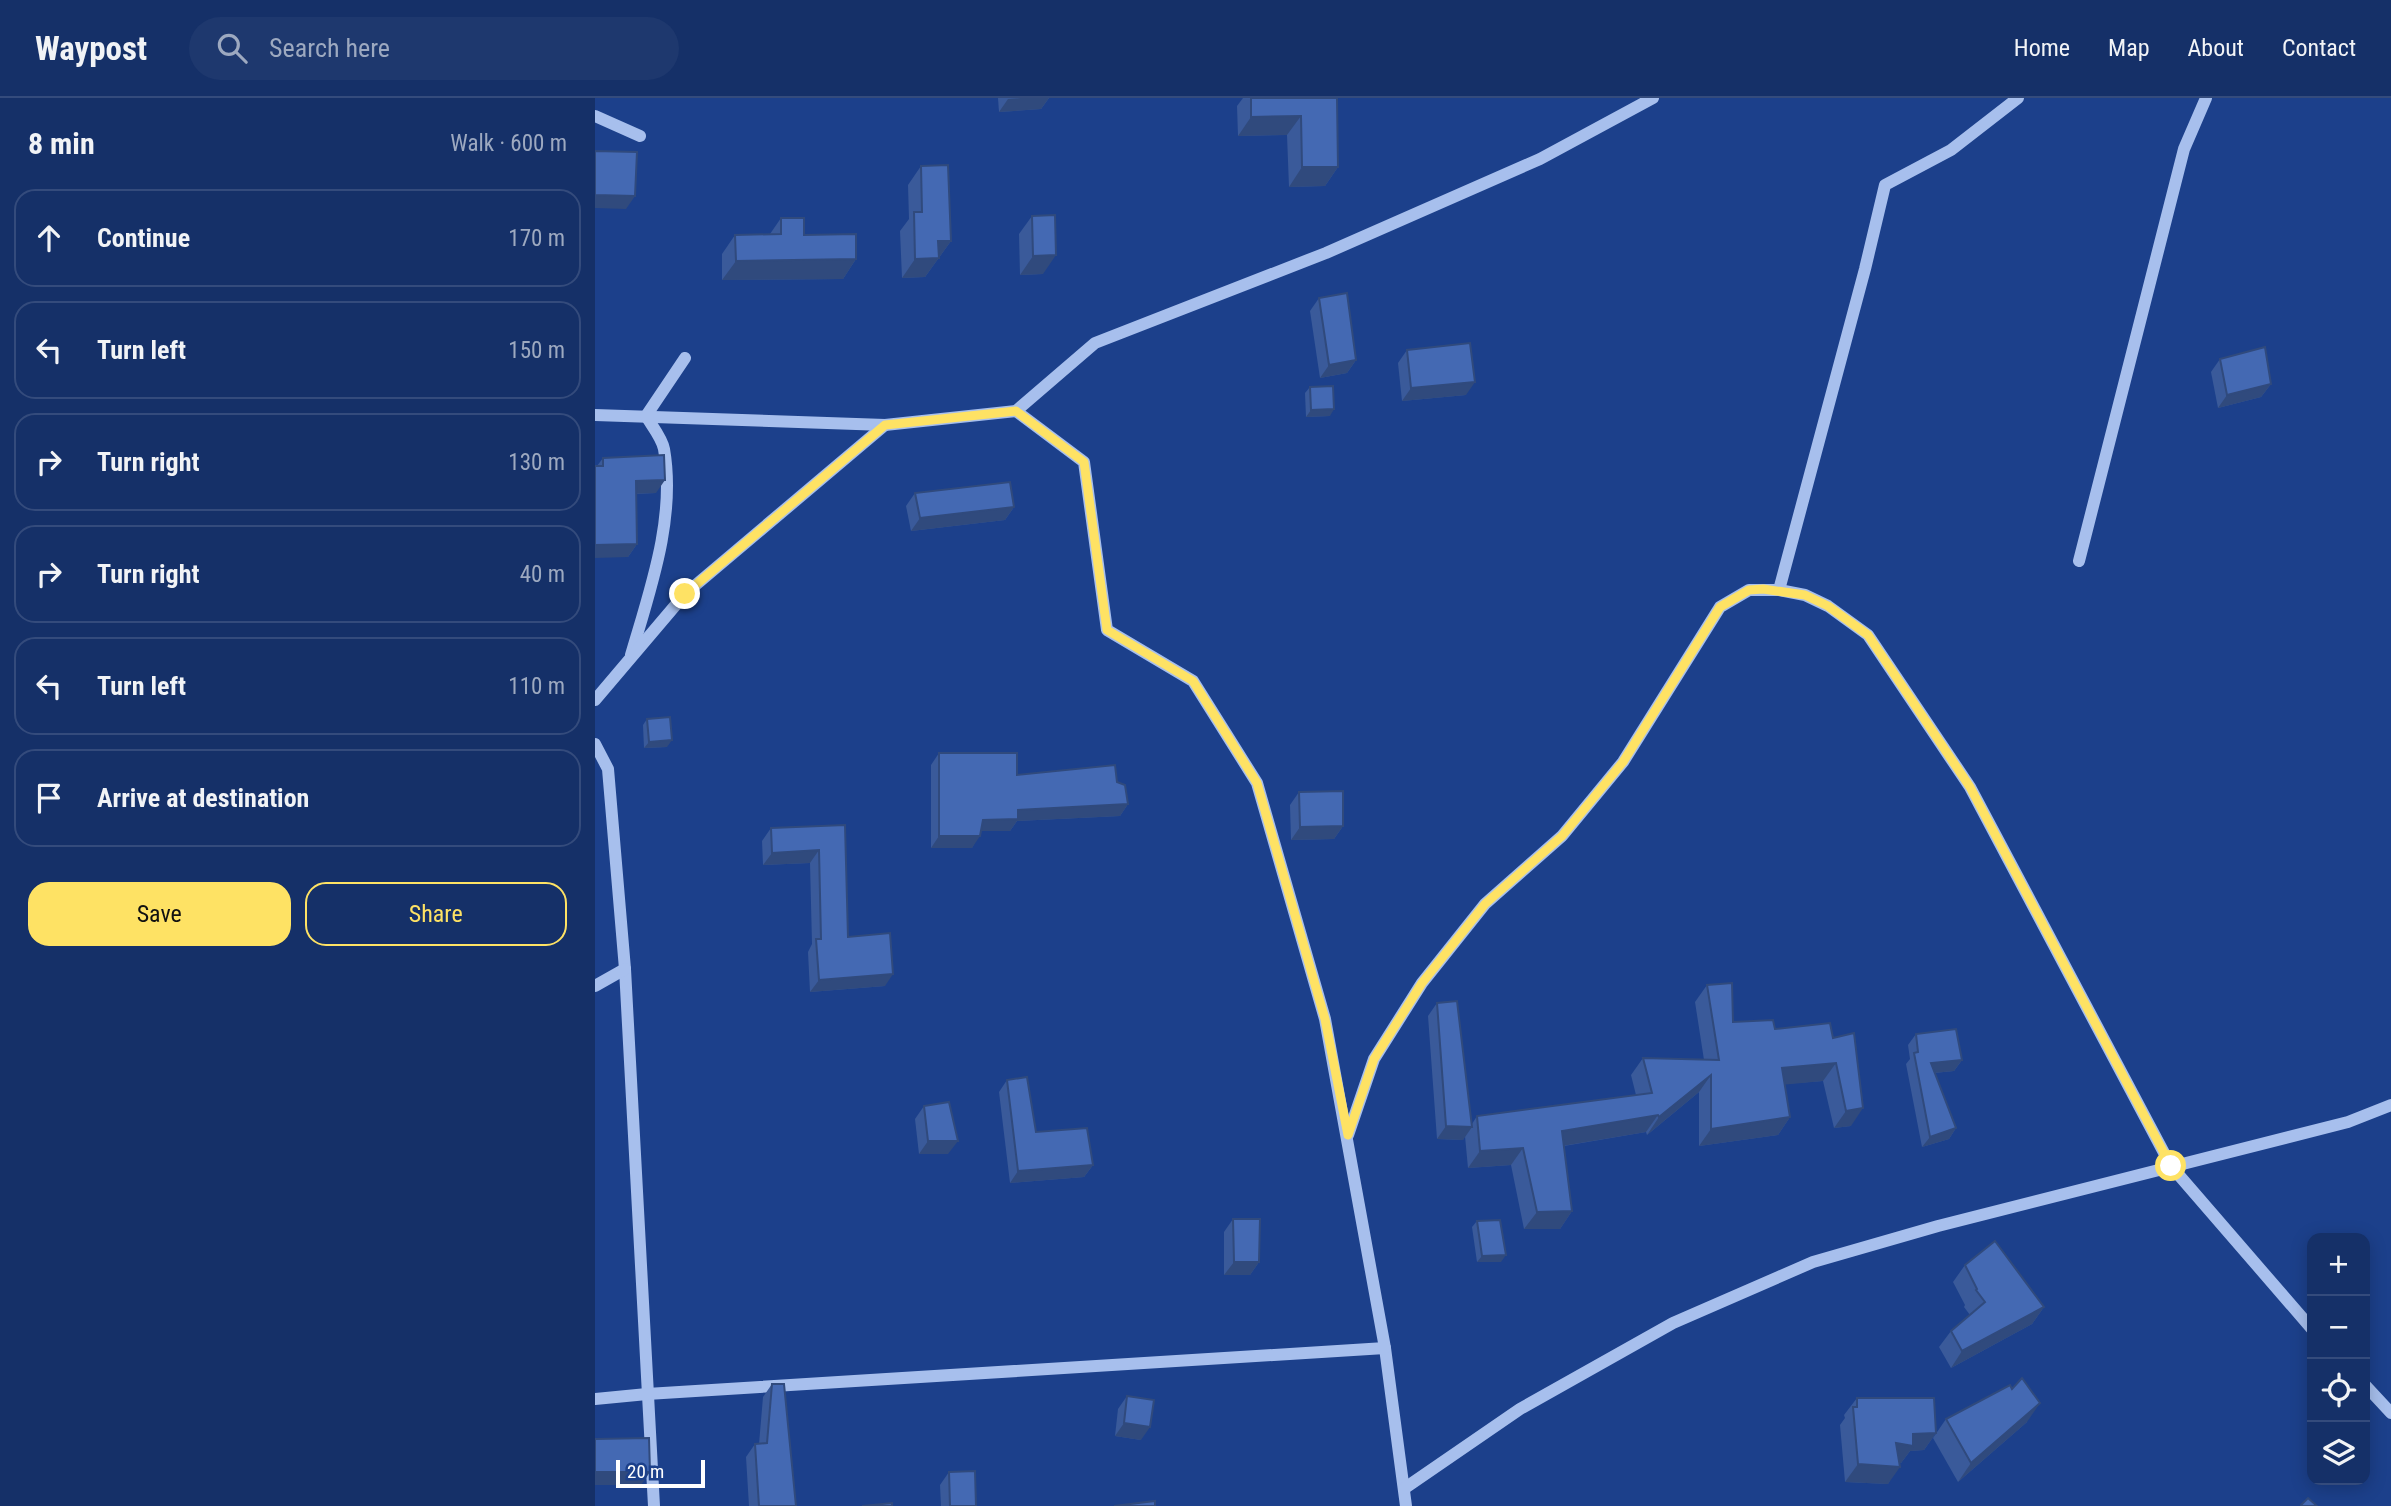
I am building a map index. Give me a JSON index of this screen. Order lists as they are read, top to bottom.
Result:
{
  "scale_bar": "20 m",
  "page": {
    "header": "Waypost",
    "search": "Search here",
    "nav": [
      "Home",
      "Map",
      "About",
      "Contact"
    ],
    "heading": ["8 min", "Walk · 600 m"],
    "list": [
      ["Continue", "170 m"],
      ["Turn left", "150 m"],
      ["Turn right", "130 m"],
      ["Turn right", "40 m"],
      ["Turn left", "110 m"],
      "Arrive at destination"
    ],
    "buttons": ["Save", "Share"],
    "map_buttons": ["+", "−"],
    "scale": "20 m"
  }
}
